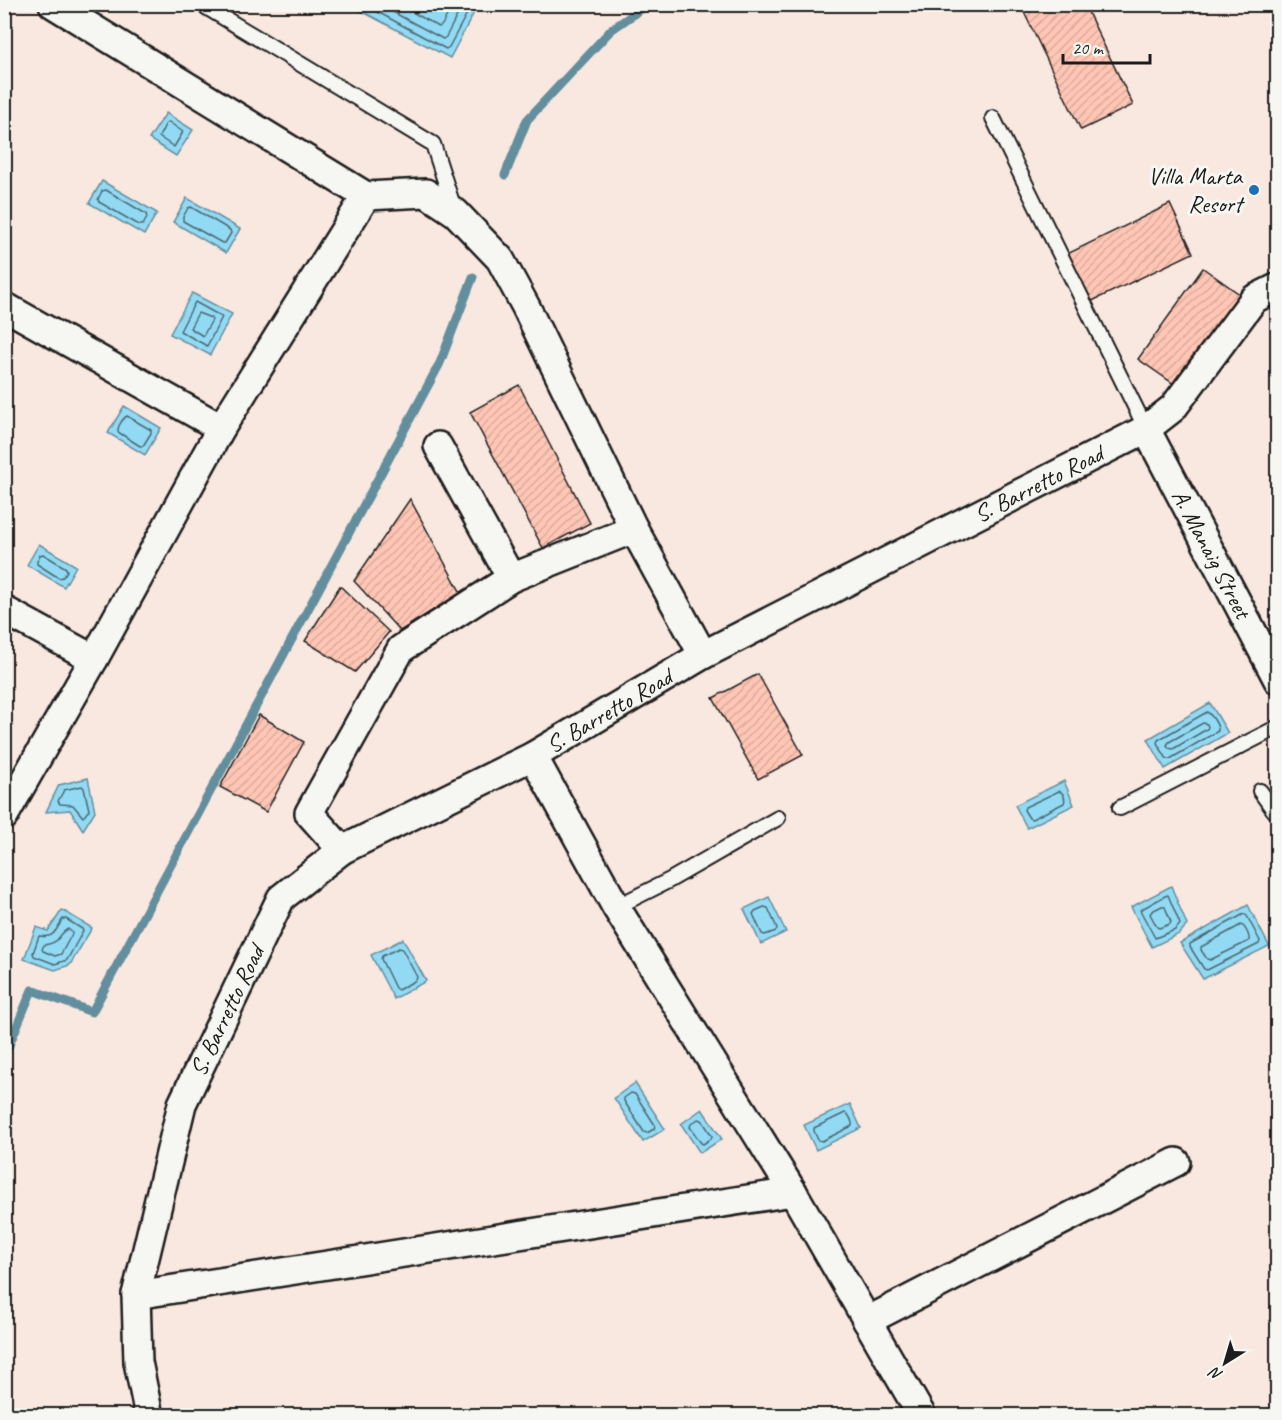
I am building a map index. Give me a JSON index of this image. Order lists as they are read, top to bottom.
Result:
{
  "streets": {
    "street": ["S. Barretto Road", "A. Manaig Street"]
  },
  "crossings": [
    ["S. Barretto Road", "A. Manaig Street"]
  ],
  "places": ["Villa Marta Resort"],
  "scale_bar": "20 m",
  "north": "bottom left"
}
